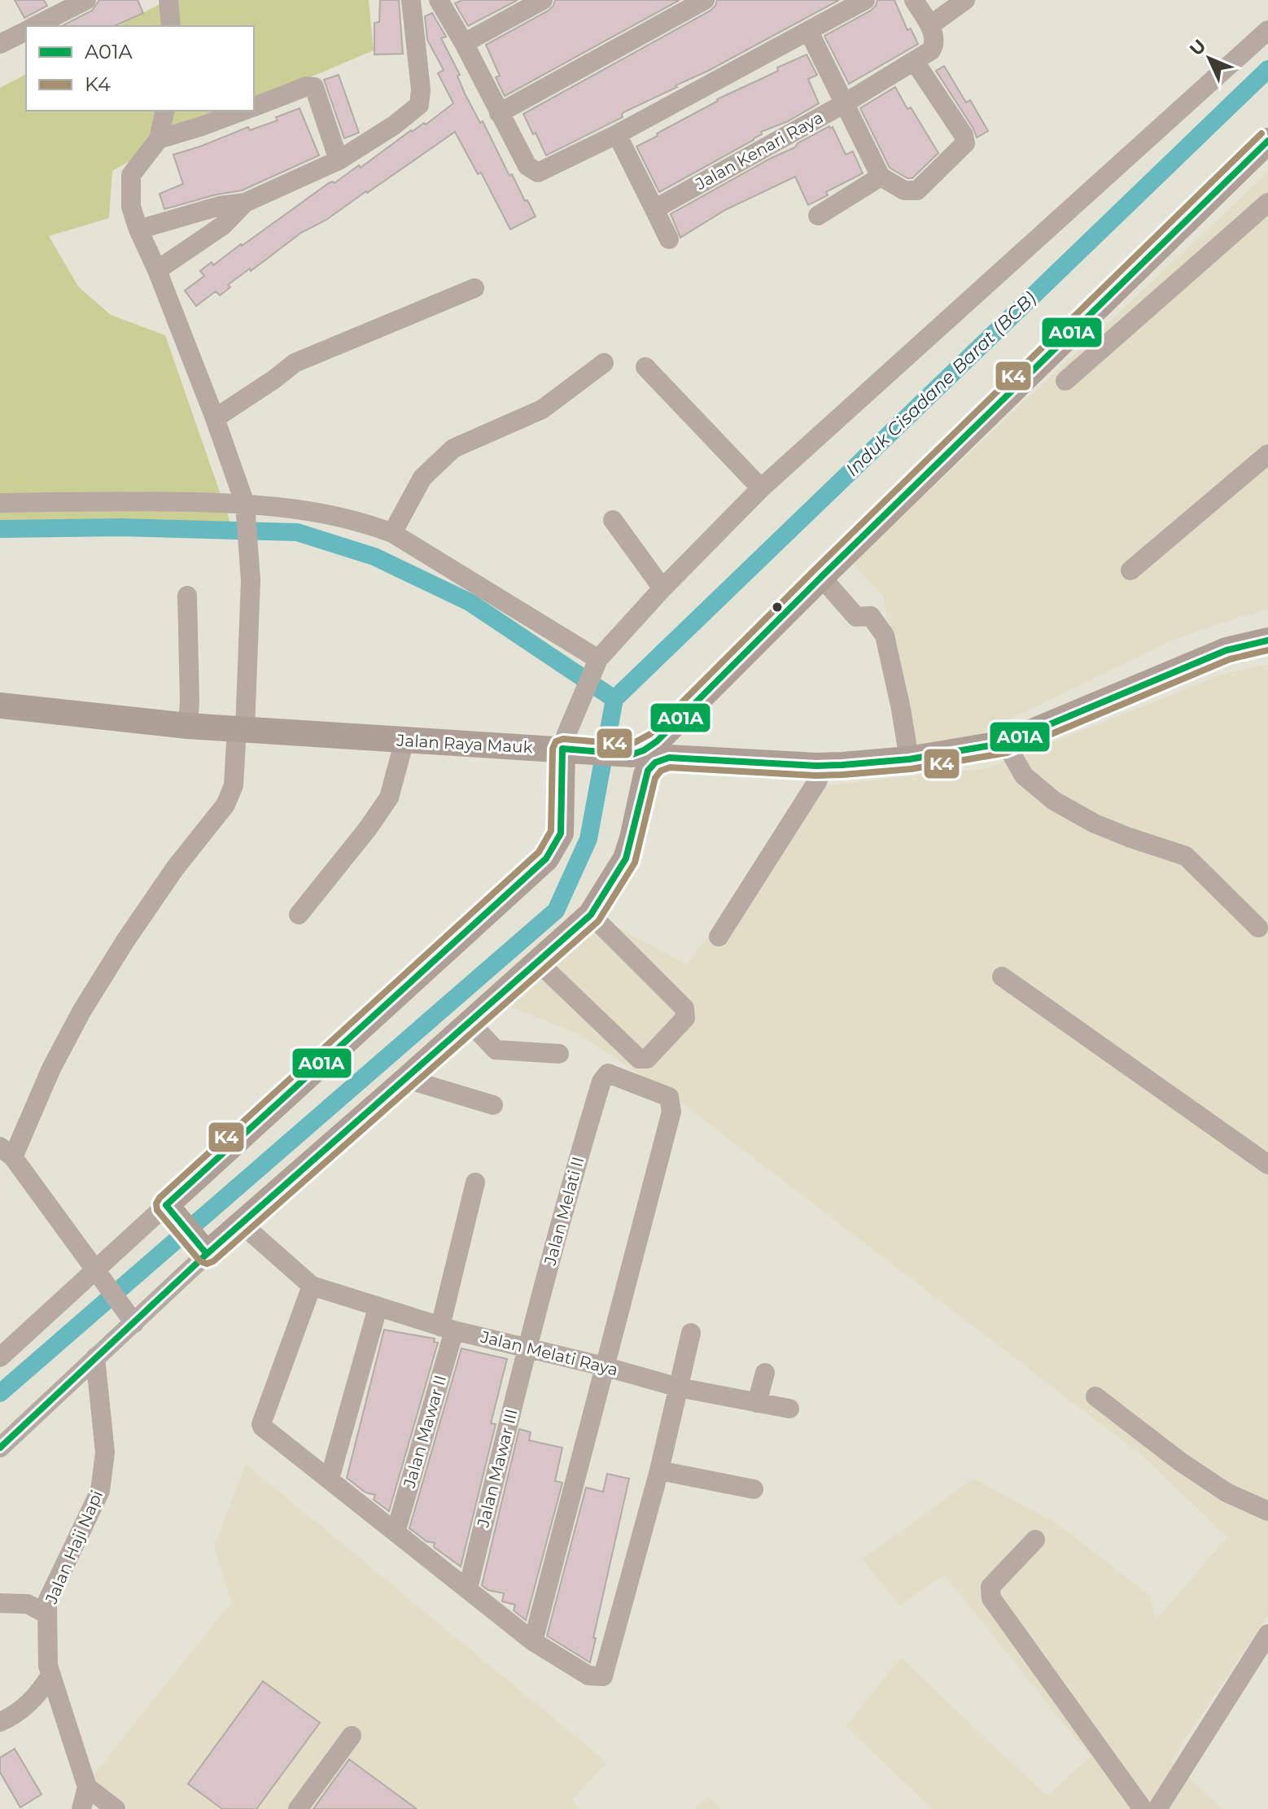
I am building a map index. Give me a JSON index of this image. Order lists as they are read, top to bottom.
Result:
{
  "streets": {
    "main road": ["Jalan Raya Mauk"],
    "street": [
      "Jalan Kenari Raya",
      "Jalan Melati II",
      "Jalan Melati Raya",
      "Jalan Mawar II",
      "Jalan Mawar III",
      "Jalan Haji Napi"
    ]
  },
  "crossings": [
    ["Jalan Melati II", "Jalan Melati Raya"],
    ["Jalan Melati II", "Jalan Mawar III"],
    ["Jalan Melati Raya", "Jalan Mawar II"],
    ["Jalan Melati Raya", "Jalan Mawar III"]
  ],
  "water": ["Induk Cisadane Barat (BCB)"],
  "lines": ["transit line K4", "transit line A01A"],
  "legend": ["A01A", "K4"],
  "north": "top left"
}
